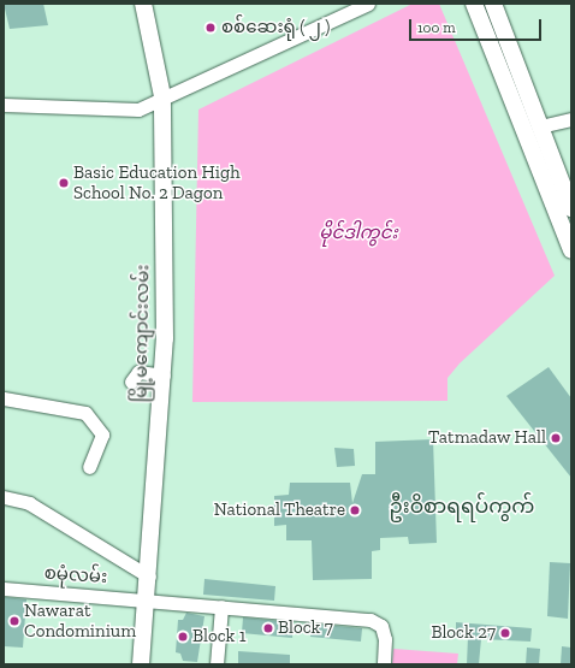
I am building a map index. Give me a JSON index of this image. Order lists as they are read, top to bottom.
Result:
{
  "streets": {
    "main road": ["မြို့မကျောင်းလမ်း"],
    "street": ["စမုံလမ်း"]
  },
  "crossings": [
    ["မြို့မကျောင်းလမ်း", "စမုံလမ်း"]
  ],
  "districts": ["ဦးဝိစာရရပ်ကွက်"],
  "parks": ["မိုင်ဒါကွင်း"],
  "places": [
    "စစ်ဆေးရုံ ( ၂ )",
    "Basic Education High School No. 2 Dagon",
    "Tatmadaw Hall",
    "National Theatre",
    "Nawarat Condominium",
    "Block 7",
    "Block 27",
    "Block 1"
  ],
  "scale_bar": "100 m"
}
